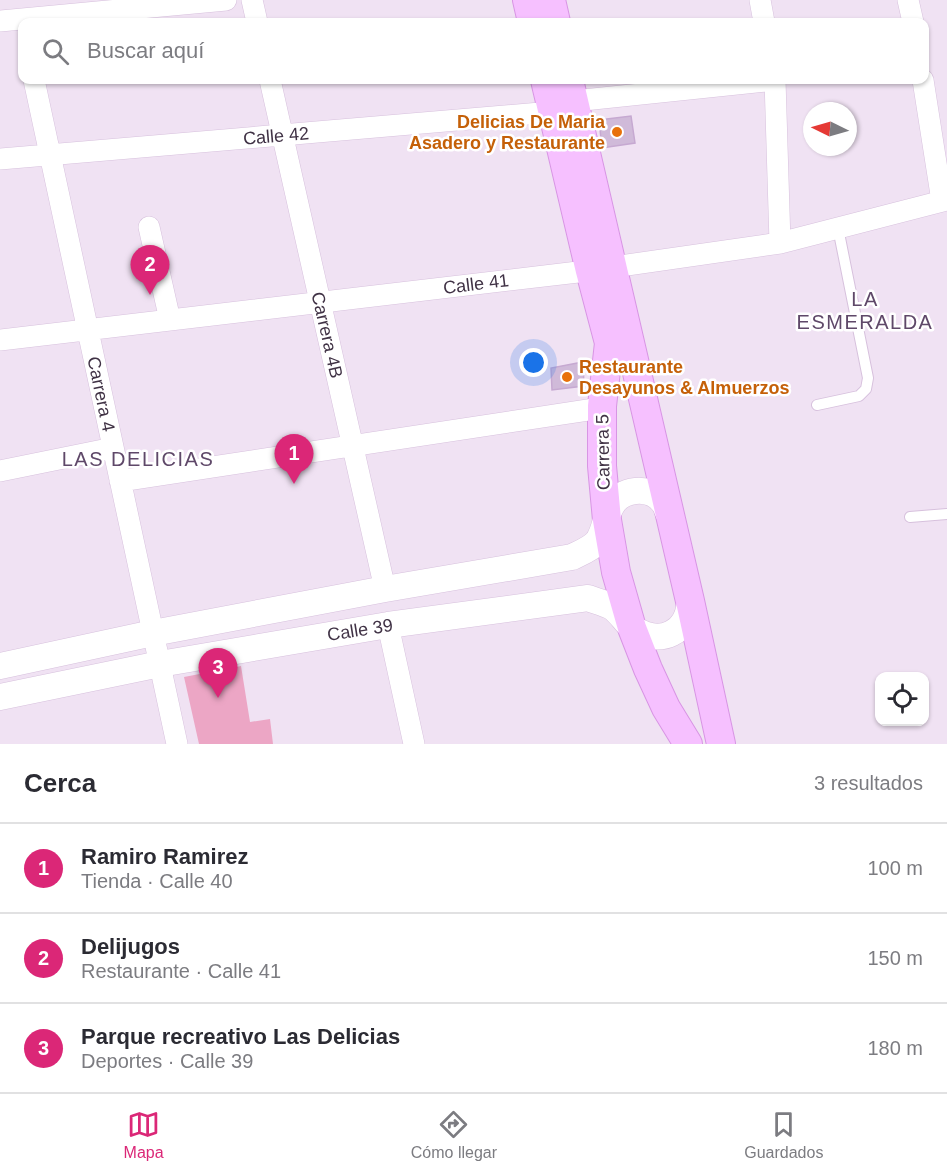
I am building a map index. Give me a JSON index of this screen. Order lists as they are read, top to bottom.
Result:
{
  "streets": {
    "main road": ["Carrera 5"],
    "street": [
      "Calle 42",
      "Calle 41",
      "Carrera 4B",
      "Carrera 4",
      "Calle 39"
    ]
  },
  "crossings": [
    ["Calle 42", "Carrera 4B"],
    ["Calle 42", "Carrera 4"],
    ["Calle 42", "Carrera 5"],
    ["Calle 41", "Carrera 4B"],
    ["Calle 41", "Carrera 4"],
    ["Calle 41", "Carrera 5"],
    ["Carrera 4B", "Calle 39"],
    ["Carrera 4", "Calle 39"],
    ["Carrera 5", "Calle 39"]
  ],
  "districts": ["LA ESMERALDA", "LAS DELICIAS"],
  "places": ["Delicias De Maria Asadero y Restaurante", "Restaurante Desayunos & Almuerzos"],
  "north": "left",
  "page": {
    "search": "Buscar aquí",
    "pins": ["2", "1", "3"],
    "heading": ["Cerca", "3 resultados"],
    "list": [
      {
        "mark": "1",
        "name": "Ramiro Ramirez",
        "note": "Tienda · Calle 40",
        "value": "100 m"
      },
      {
        "mark": "2",
        "name": "Delijugos",
        "note": "Restaurante · Calle 41",
        "value": "150 m"
      },
      {
        "mark": "3",
        "name": "Parque recreativo Las Delicias",
        "note": "Deportes · Calle 39",
        "value": "180 m"
      }
    ],
    "nav": ["Mapa", "Cómo llegar", "Guardados"]
  }
}
